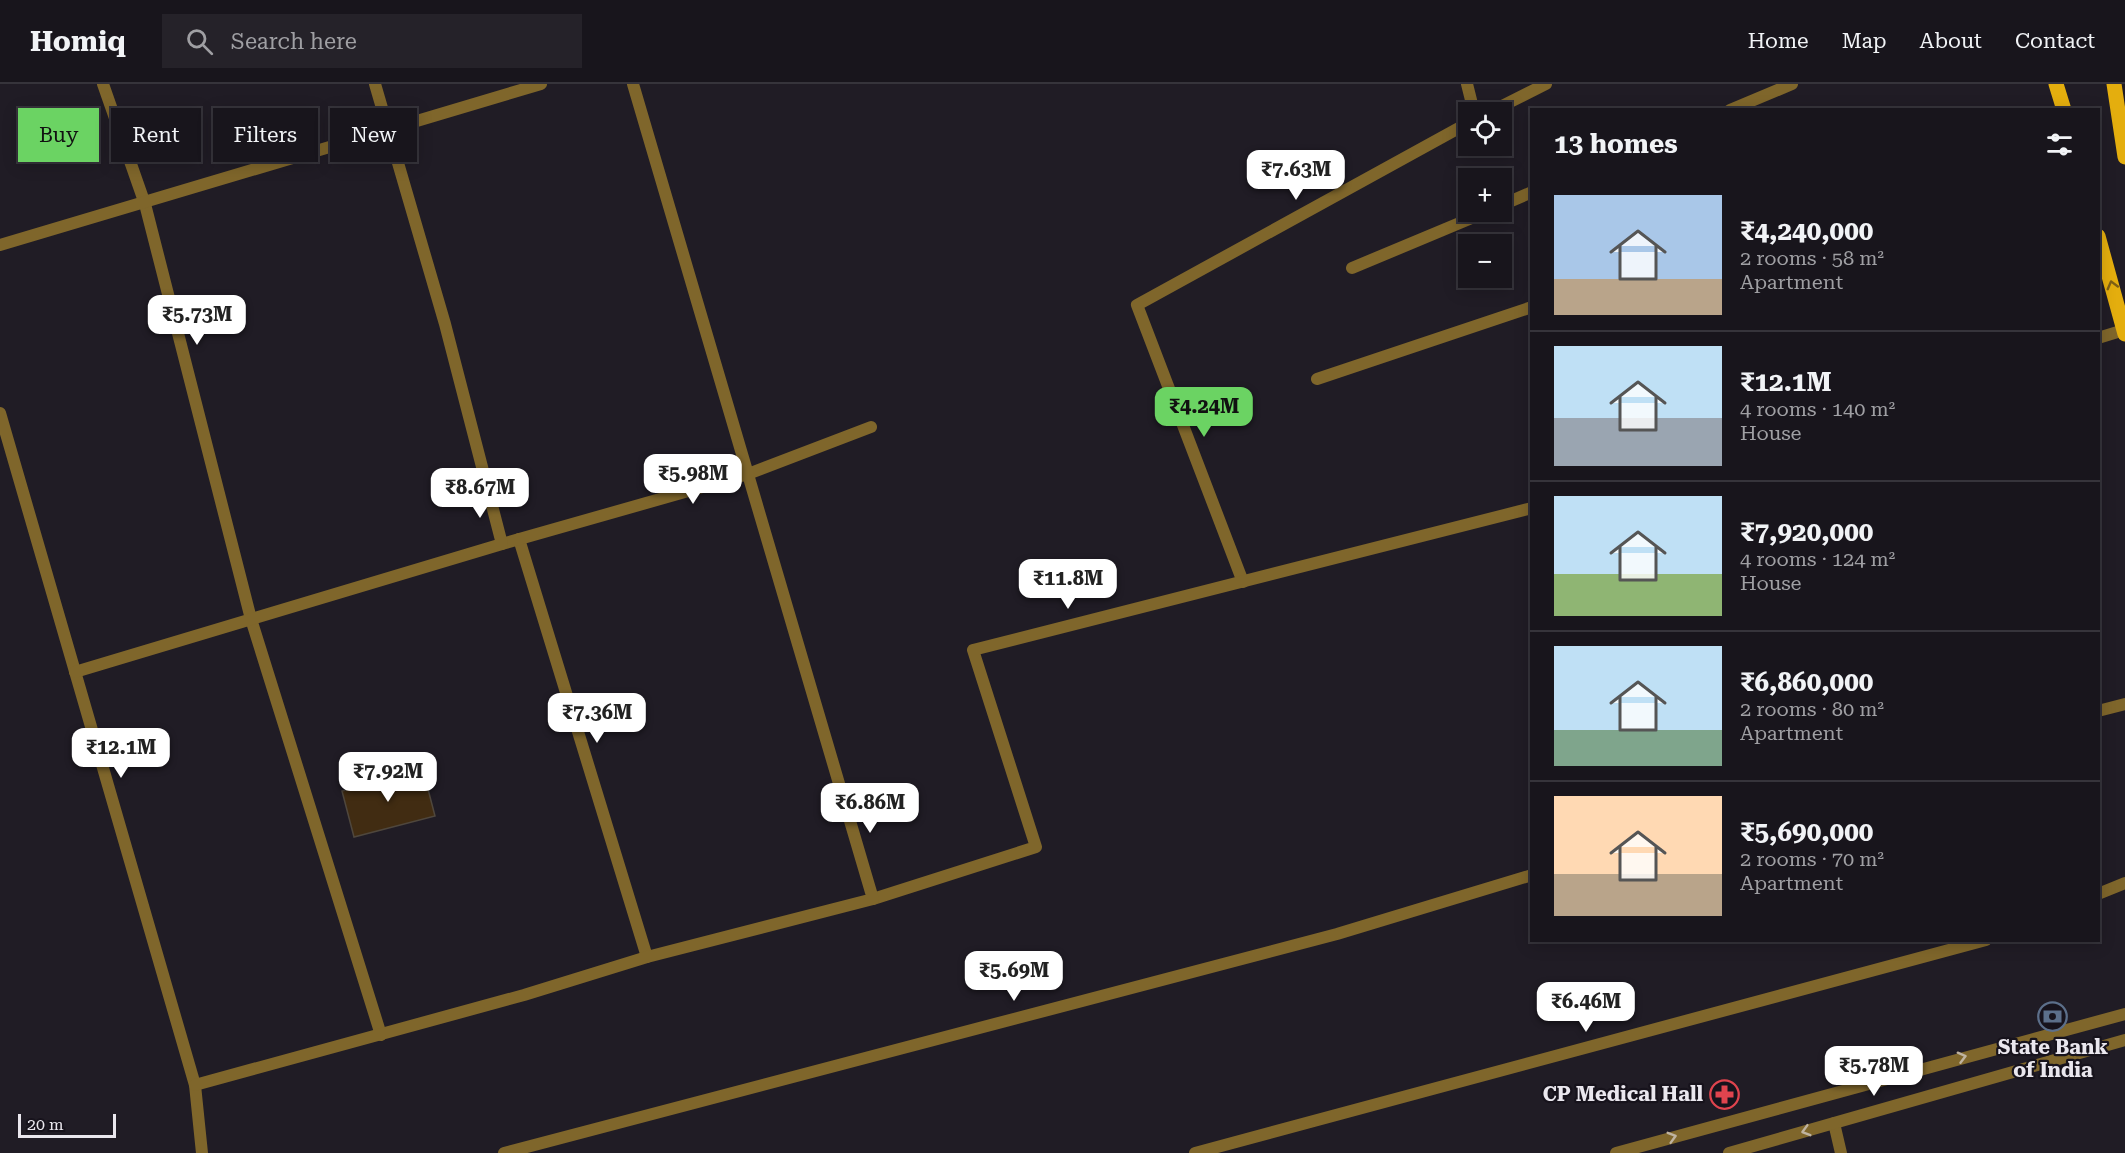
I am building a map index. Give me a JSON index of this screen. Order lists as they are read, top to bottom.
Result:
{
  "places": {
    "bank": ["State Bank of India"],
    "pharmacy": ["CP Medical Hall"]
  },
  "scale_bar": "20 m",
  "page": {
    "header": "Homiq",
    "search": "Search here",
    "nav": [
      "Home",
      "Map",
      "About",
      "Contact"
    ],
    "map_buttons": ["+", "−"],
    "chip": [
      "Buy",
      "Rent",
      "Filters",
      "New"
    ],
    "heading": "13 homes",
    "price": [
      "₹7.63M",
      "₹5.73M",
      "₹4.24M",
      "₹5.98M",
      "₹8.67M",
      "₹11.8M",
      "₹7.36M",
      "₹12.1M",
      "₹7.92M",
      "₹6.86M",
      "₹5.69M",
      "₹6.46M",
      "₹5.78M"
    ],
    "list": [
      {
        "name": "₹4,240,000",
        "note": "2 rooms · 58 m² · Apartment"
      },
      {
        "name": "₹12.1M",
        "note": "4 rooms · 140 m² · House"
      },
      {
        "name": "₹7,920,000",
        "note": "4 rooms · 124 m² · House"
      },
      {
        "name": "₹6,860,000",
        "note": "2 rooms · 80 m² · Apartment"
      },
      {
        "name": "₹5,690,000",
        "note": "2 rooms · 70 m² · Apartment"
      }
    ],
    "scale": "20 m"
  }
}
